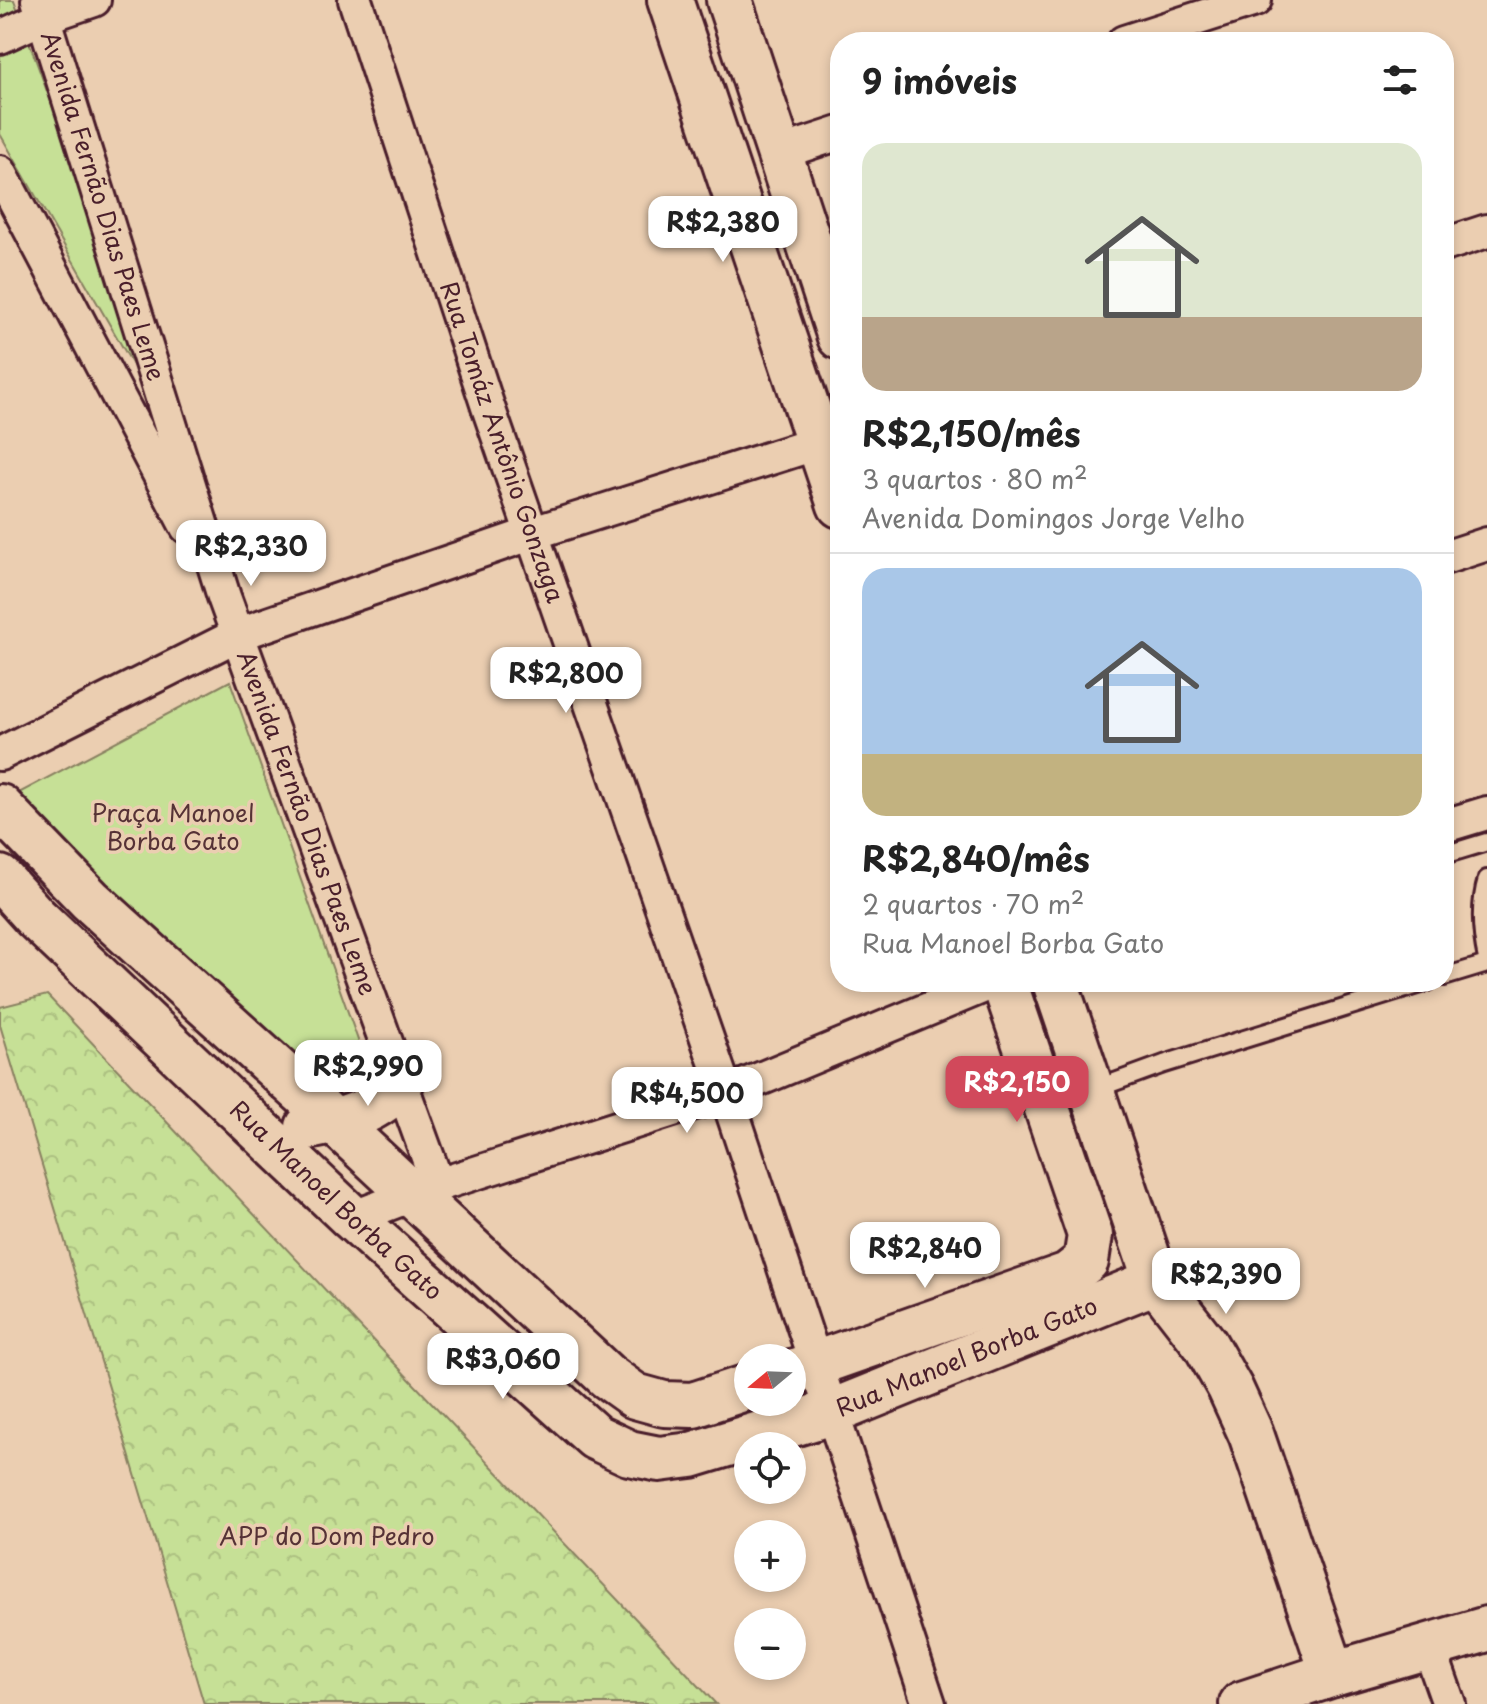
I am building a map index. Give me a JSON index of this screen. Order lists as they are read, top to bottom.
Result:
{
  "streets": {
    "street": ["Avenida Fernão Dias Paes Leme", "Rua Tomáz Antônio Gonzaga", "Rua Manoel Borba Gato"]
  },
  "crossings": [
    ["Rua Tomáz Antônio Gonzaga", "Rua Manoel Borba Gato"]
  ],
  "parks": ["Praça Manoel Borba Gato", "APP do Dom Pedro"],
  "north": "left",
  "page": {
    "heading": "9 imóveis",
    "list": [
      {
        "name": "R$2,150/mês",
        "note": "3 quartos · 80 m² · Avenida Domingos Jorge Velho"
      },
      {
        "name": "R$2,840/mês",
        "note": "2 quartos · 70 m² · Rua Manoel Borba Gato"
      }
    ],
    "price": [
      "R$2,380",
      "R$2,330",
      "R$2,800",
      "R$2,990",
      "R$2,150",
      "R$4,500",
      "R$2,840",
      "R$2,390",
      "R$3,060"
    ],
    "map_buttons": ["+", "−"]
  }
}
